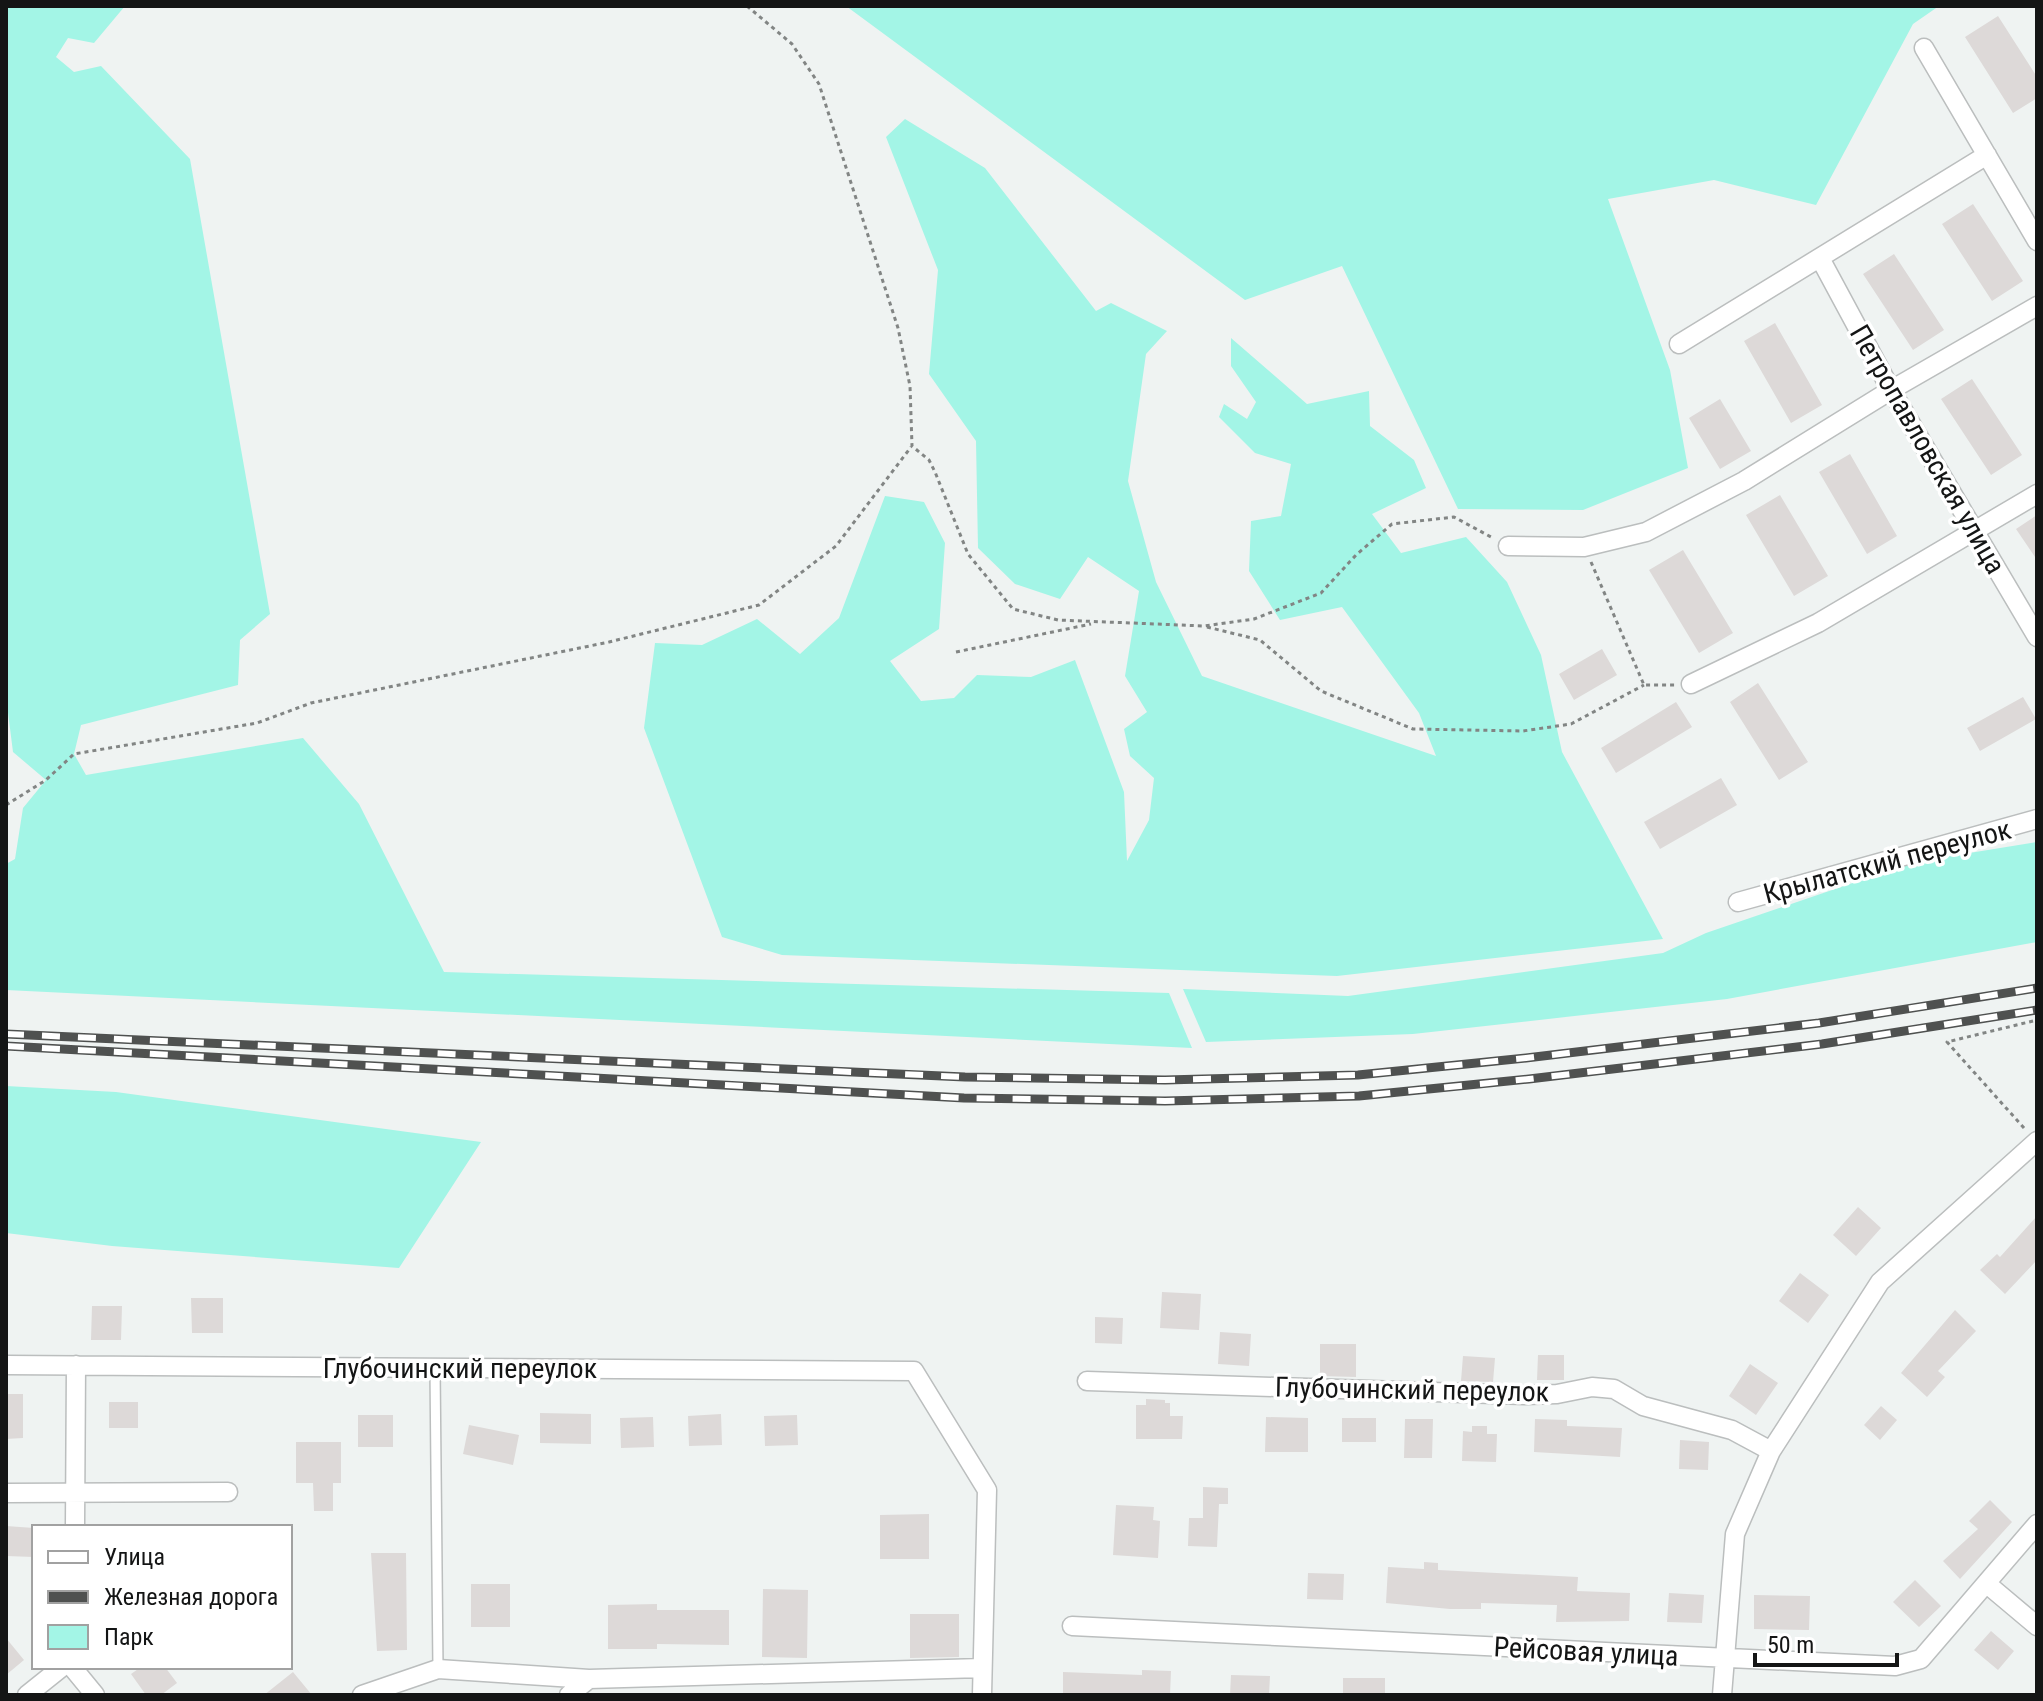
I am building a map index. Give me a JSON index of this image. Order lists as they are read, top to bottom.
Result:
{
  "streets": {
    "street": [
      "Петропавловская улица",
      "Крылатский переулок",
      "Глубочинский переулок",
      "Рейсовая улица"
    ]
  },
  "legend": ["Улица", "Железная дорога", "Парк"],
  "scale_bar": "50 m"
}
